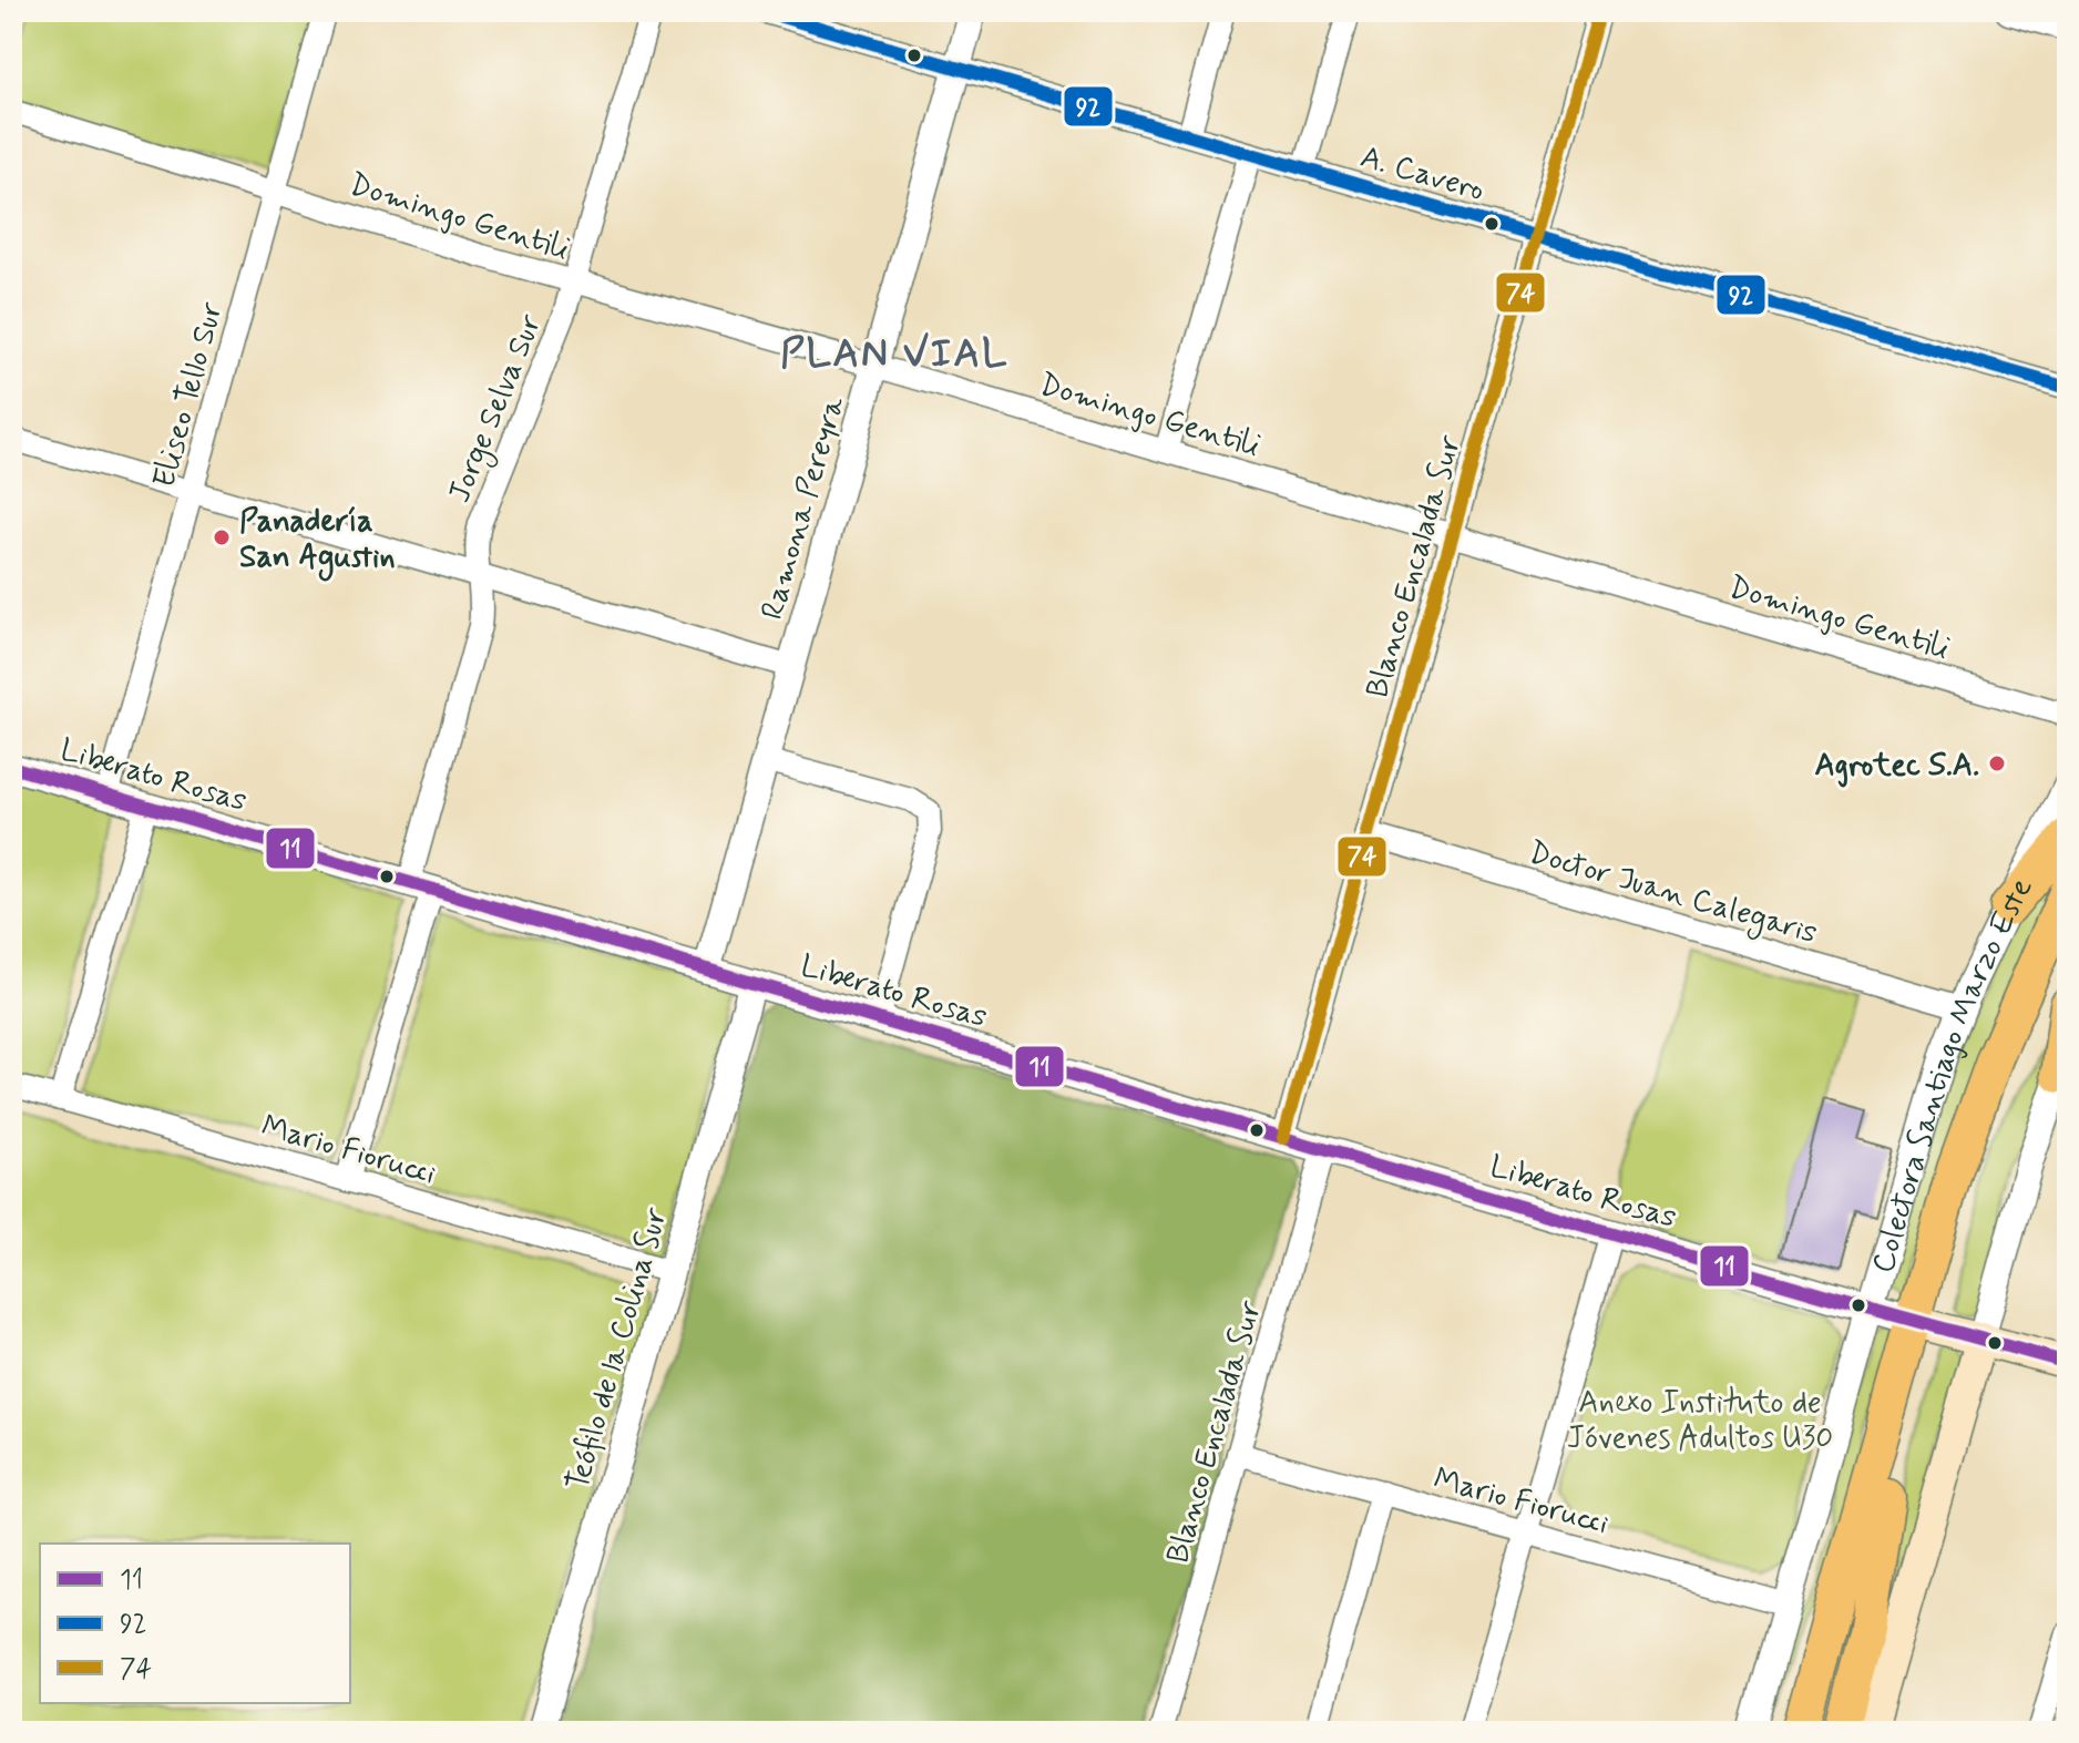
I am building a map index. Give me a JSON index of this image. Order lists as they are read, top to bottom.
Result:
{
  "streets": {
    "street": [
      "A. Cavero",
      "Domingo Gentili",
      "Eliseo Tello Sur",
      "Jorge Selva Sur",
      "Ramona Pereyra",
      "Blanco Encalada Sur",
      "Liberato Rosas",
      "Doctor Juan Calegaris",
      "Colectora Santiago Marzo Este",
      "Mario Fiorucci",
      "Teófilo de la Colina Sur"
    ]
  },
  "crossings": [
    ["A. Cavero", "Ramona Pereyra"],
    ["A. Cavero", "Blanco Encalada Sur"],
    ["Domingo Gentili", "Eliseo Tello Sur"],
    ["Domingo Gentili", "Jorge Selva Sur"],
    ["Domingo Gentili", "Ramona Pereyra"],
    ["Domingo Gentili", "Blanco Encalada Sur"],
    ["Eliseo Tello Sur", "Liberato Rosas"],
    ["Jorge Selva Sur", "Liberato Rosas"],
    ["Jorge Selva Sur", "Mario Fiorucci"],
    ["Ramona Pereyra", "Liberato Rosas"],
    ["Blanco Encalada Sur", "Liberato Rosas"],
    ["Blanco Encalada Sur", "Doctor Juan Calegaris"],
    ["Blanco Encalada Sur", "Mario Fiorucci"],
    ["Liberato Rosas", "Colectora Santiago Marzo Este"],
    ["Liberato Rosas", "Teófilo de la Colina Sur"],
    ["Doctor Juan Calegaris", "Colectora Santiago Marzo Este"],
    ["Colectora Santiago Marzo Este", "Mario Fiorucci"],
    ["Mario Fiorucci", "Teófilo de la Colina Sur"]
  ],
  "districts": ["PLAN VIAL"],
  "parks": ["Anexo Instituto de Jóvenes Adultos U30"],
  "places": ["Panadería San Agustin", "Agrotec S.A."],
  "lines": ["transit line 92", "transit line 74", "transit line 11"],
  "legend": ["11", "92", "74"]
}
